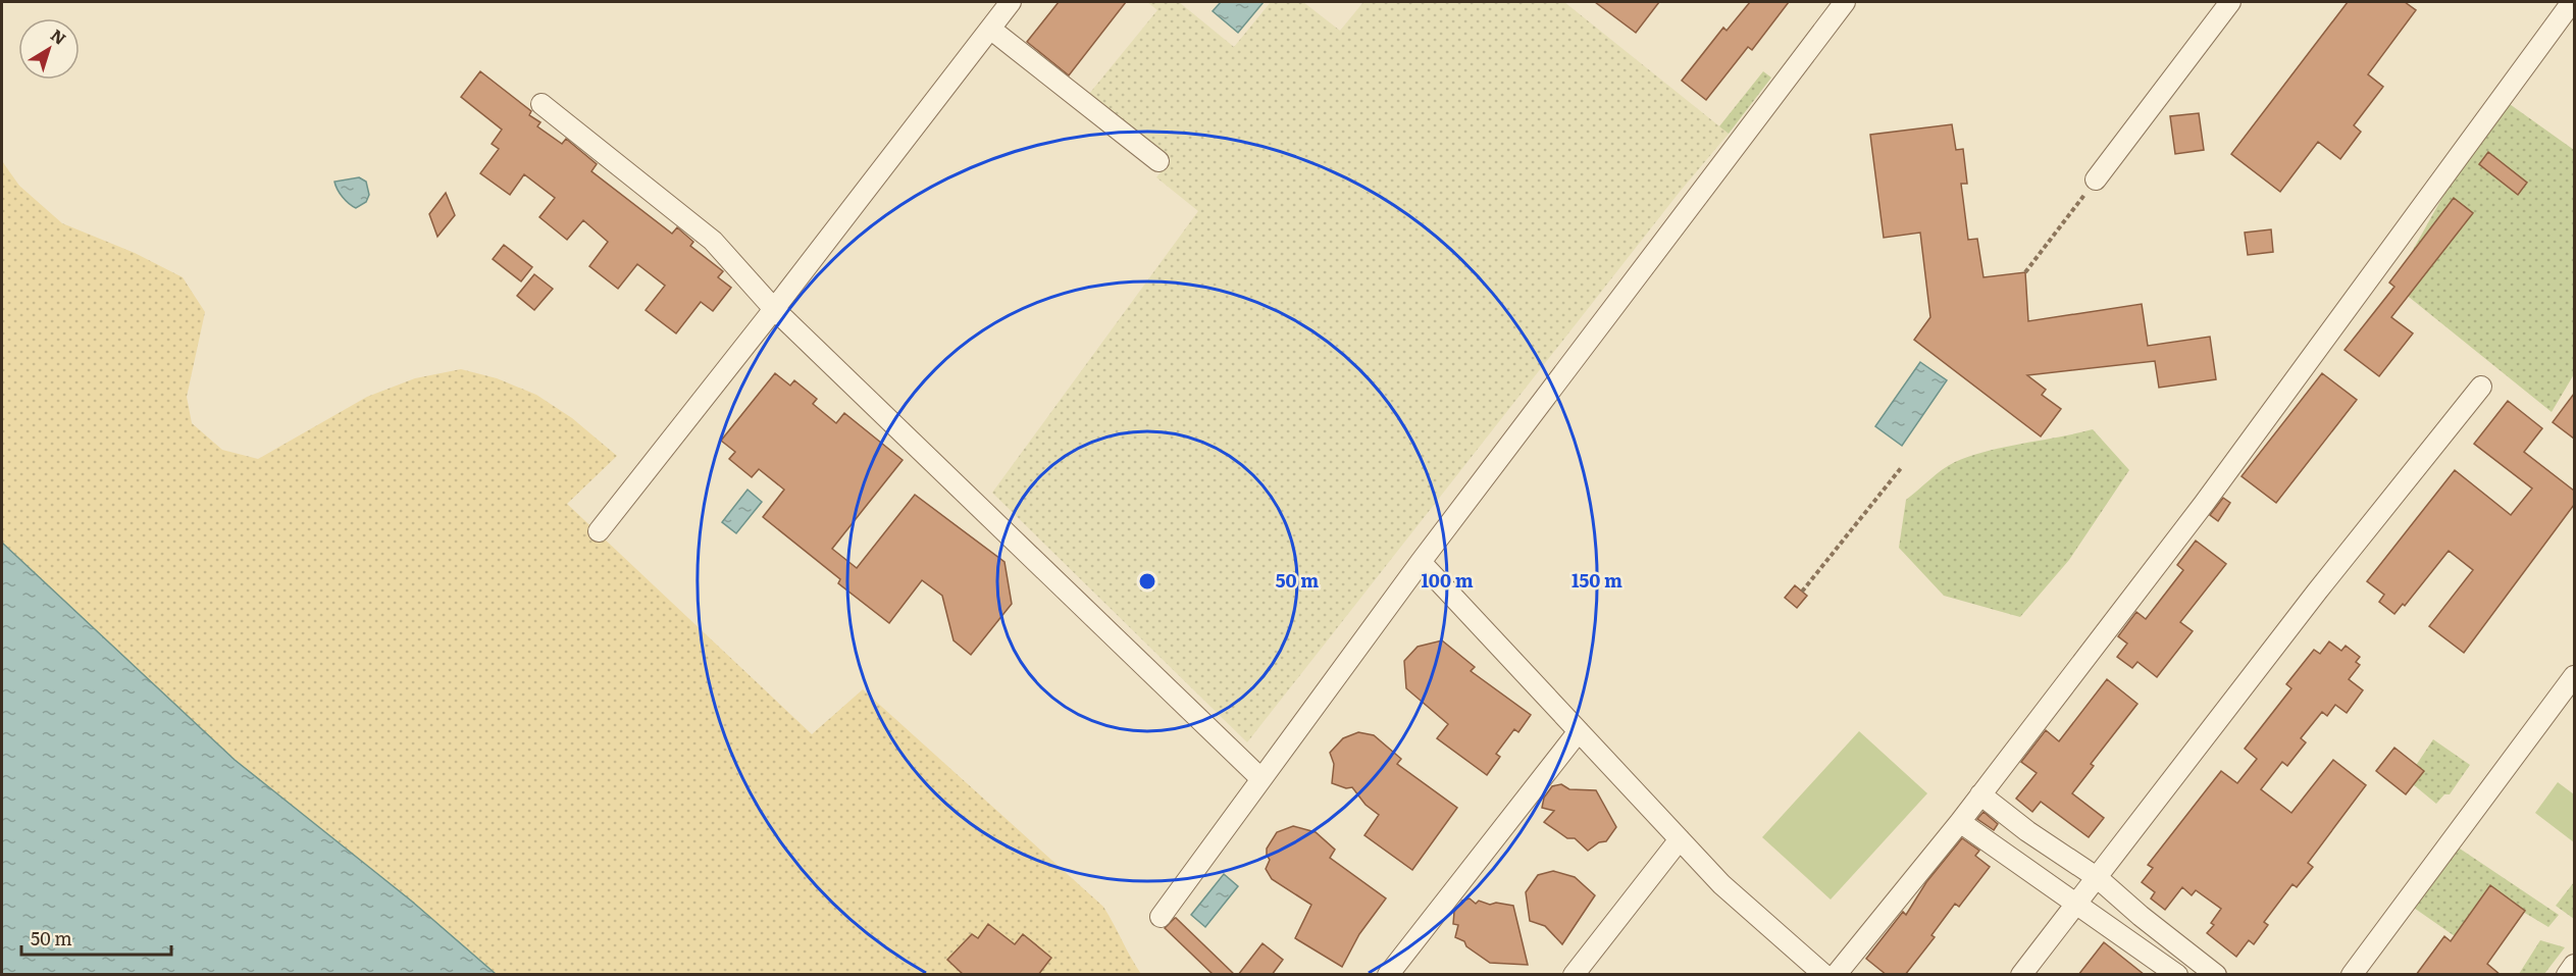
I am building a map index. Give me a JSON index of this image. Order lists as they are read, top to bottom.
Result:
{
  "scale_bar": "50 m",
  "north": "top right",
  "rings": ["50 m", "100 m", "150 m"]
}
